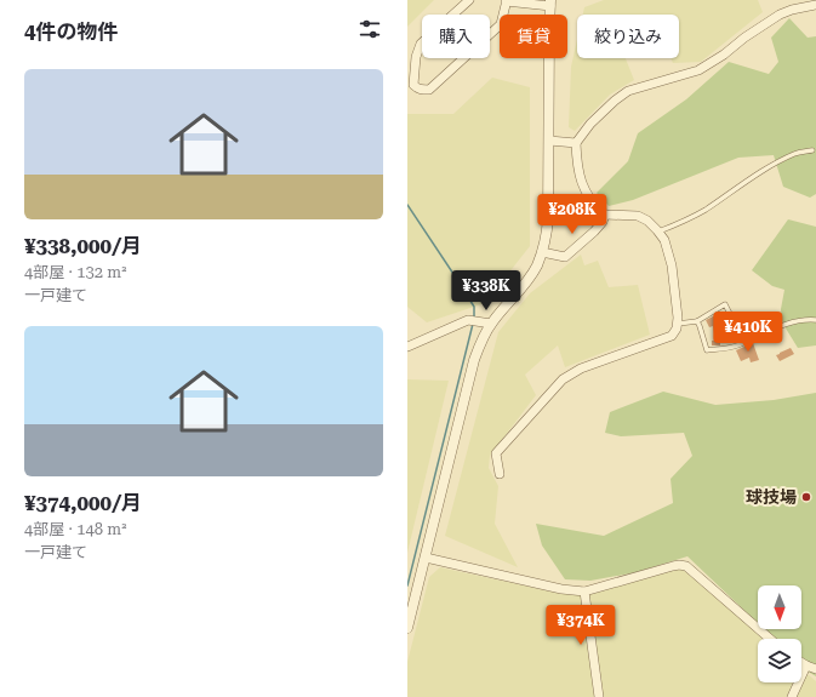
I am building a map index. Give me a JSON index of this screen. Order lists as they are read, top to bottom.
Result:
{
  "places": ["球技場"],
  "north": "bottom",
  "page": {
    "heading": "4件の物件",
    "chip": ["購入", "賃貸", "絞り込み"],
    "list": [
      {
        "name": "¥338,000/月",
        "note": "4部屋 · 132 m² · 一戸建て"
      },
      {
        "name": "¥374,000/月",
        "note": "4部屋 · 148 m² · 一戸建て"
      }
    ],
    "price": [
      "¥208K",
      "¥338K",
      "¥410K",
      "¥374K"
    ]
  }
}
